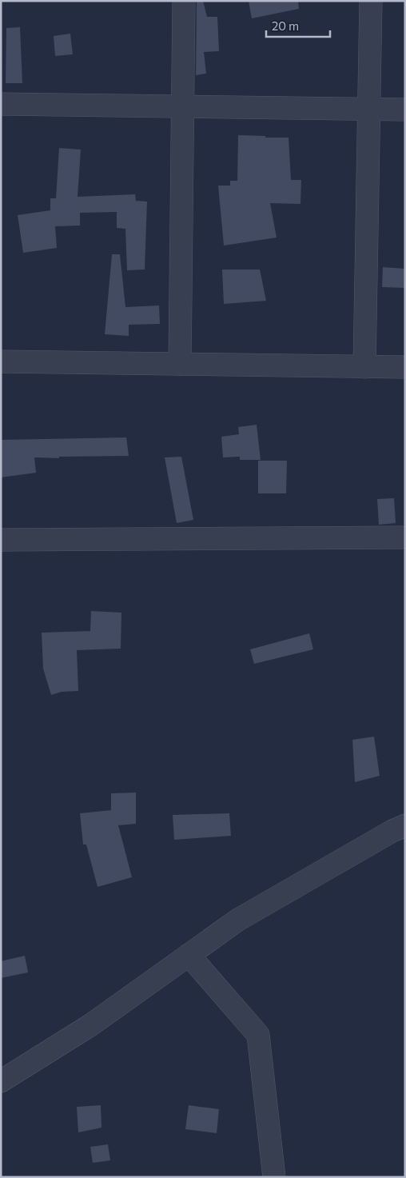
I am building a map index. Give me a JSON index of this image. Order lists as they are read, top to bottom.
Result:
{
  "scale_bar": "20 m"
}
